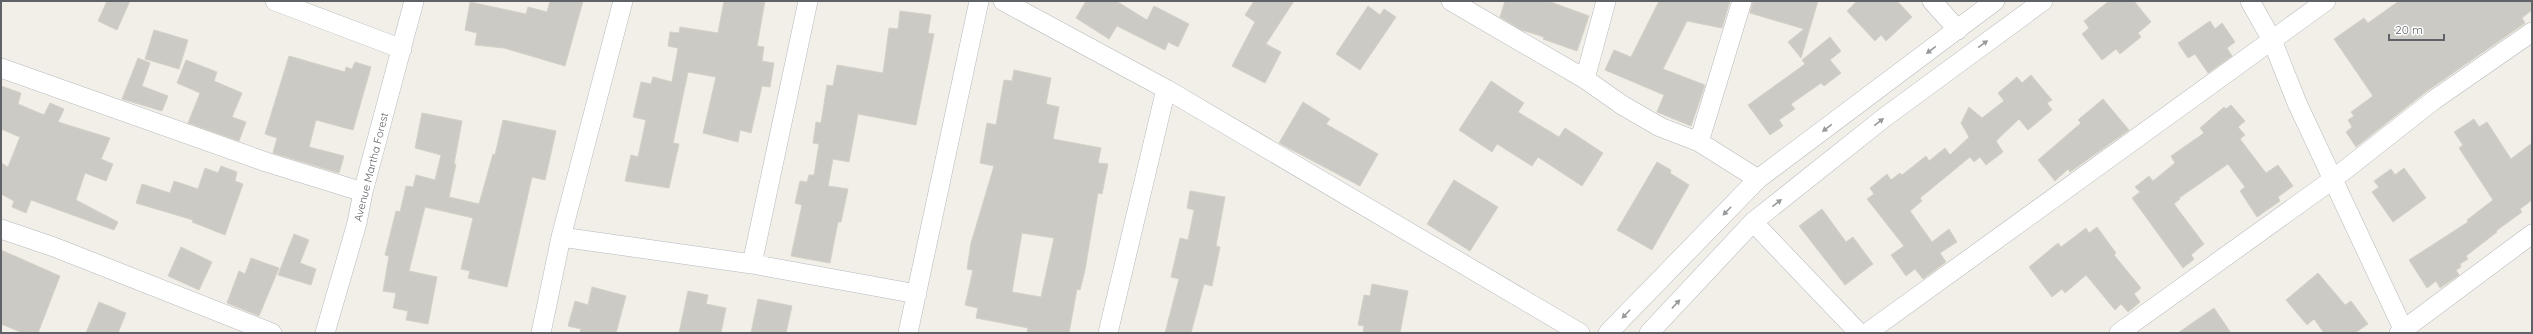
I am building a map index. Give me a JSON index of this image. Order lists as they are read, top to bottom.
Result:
{
  "streets": {
    "street": ["Avenue Martha Forest"]
  },
  "scale_bar": "20 m"
}
